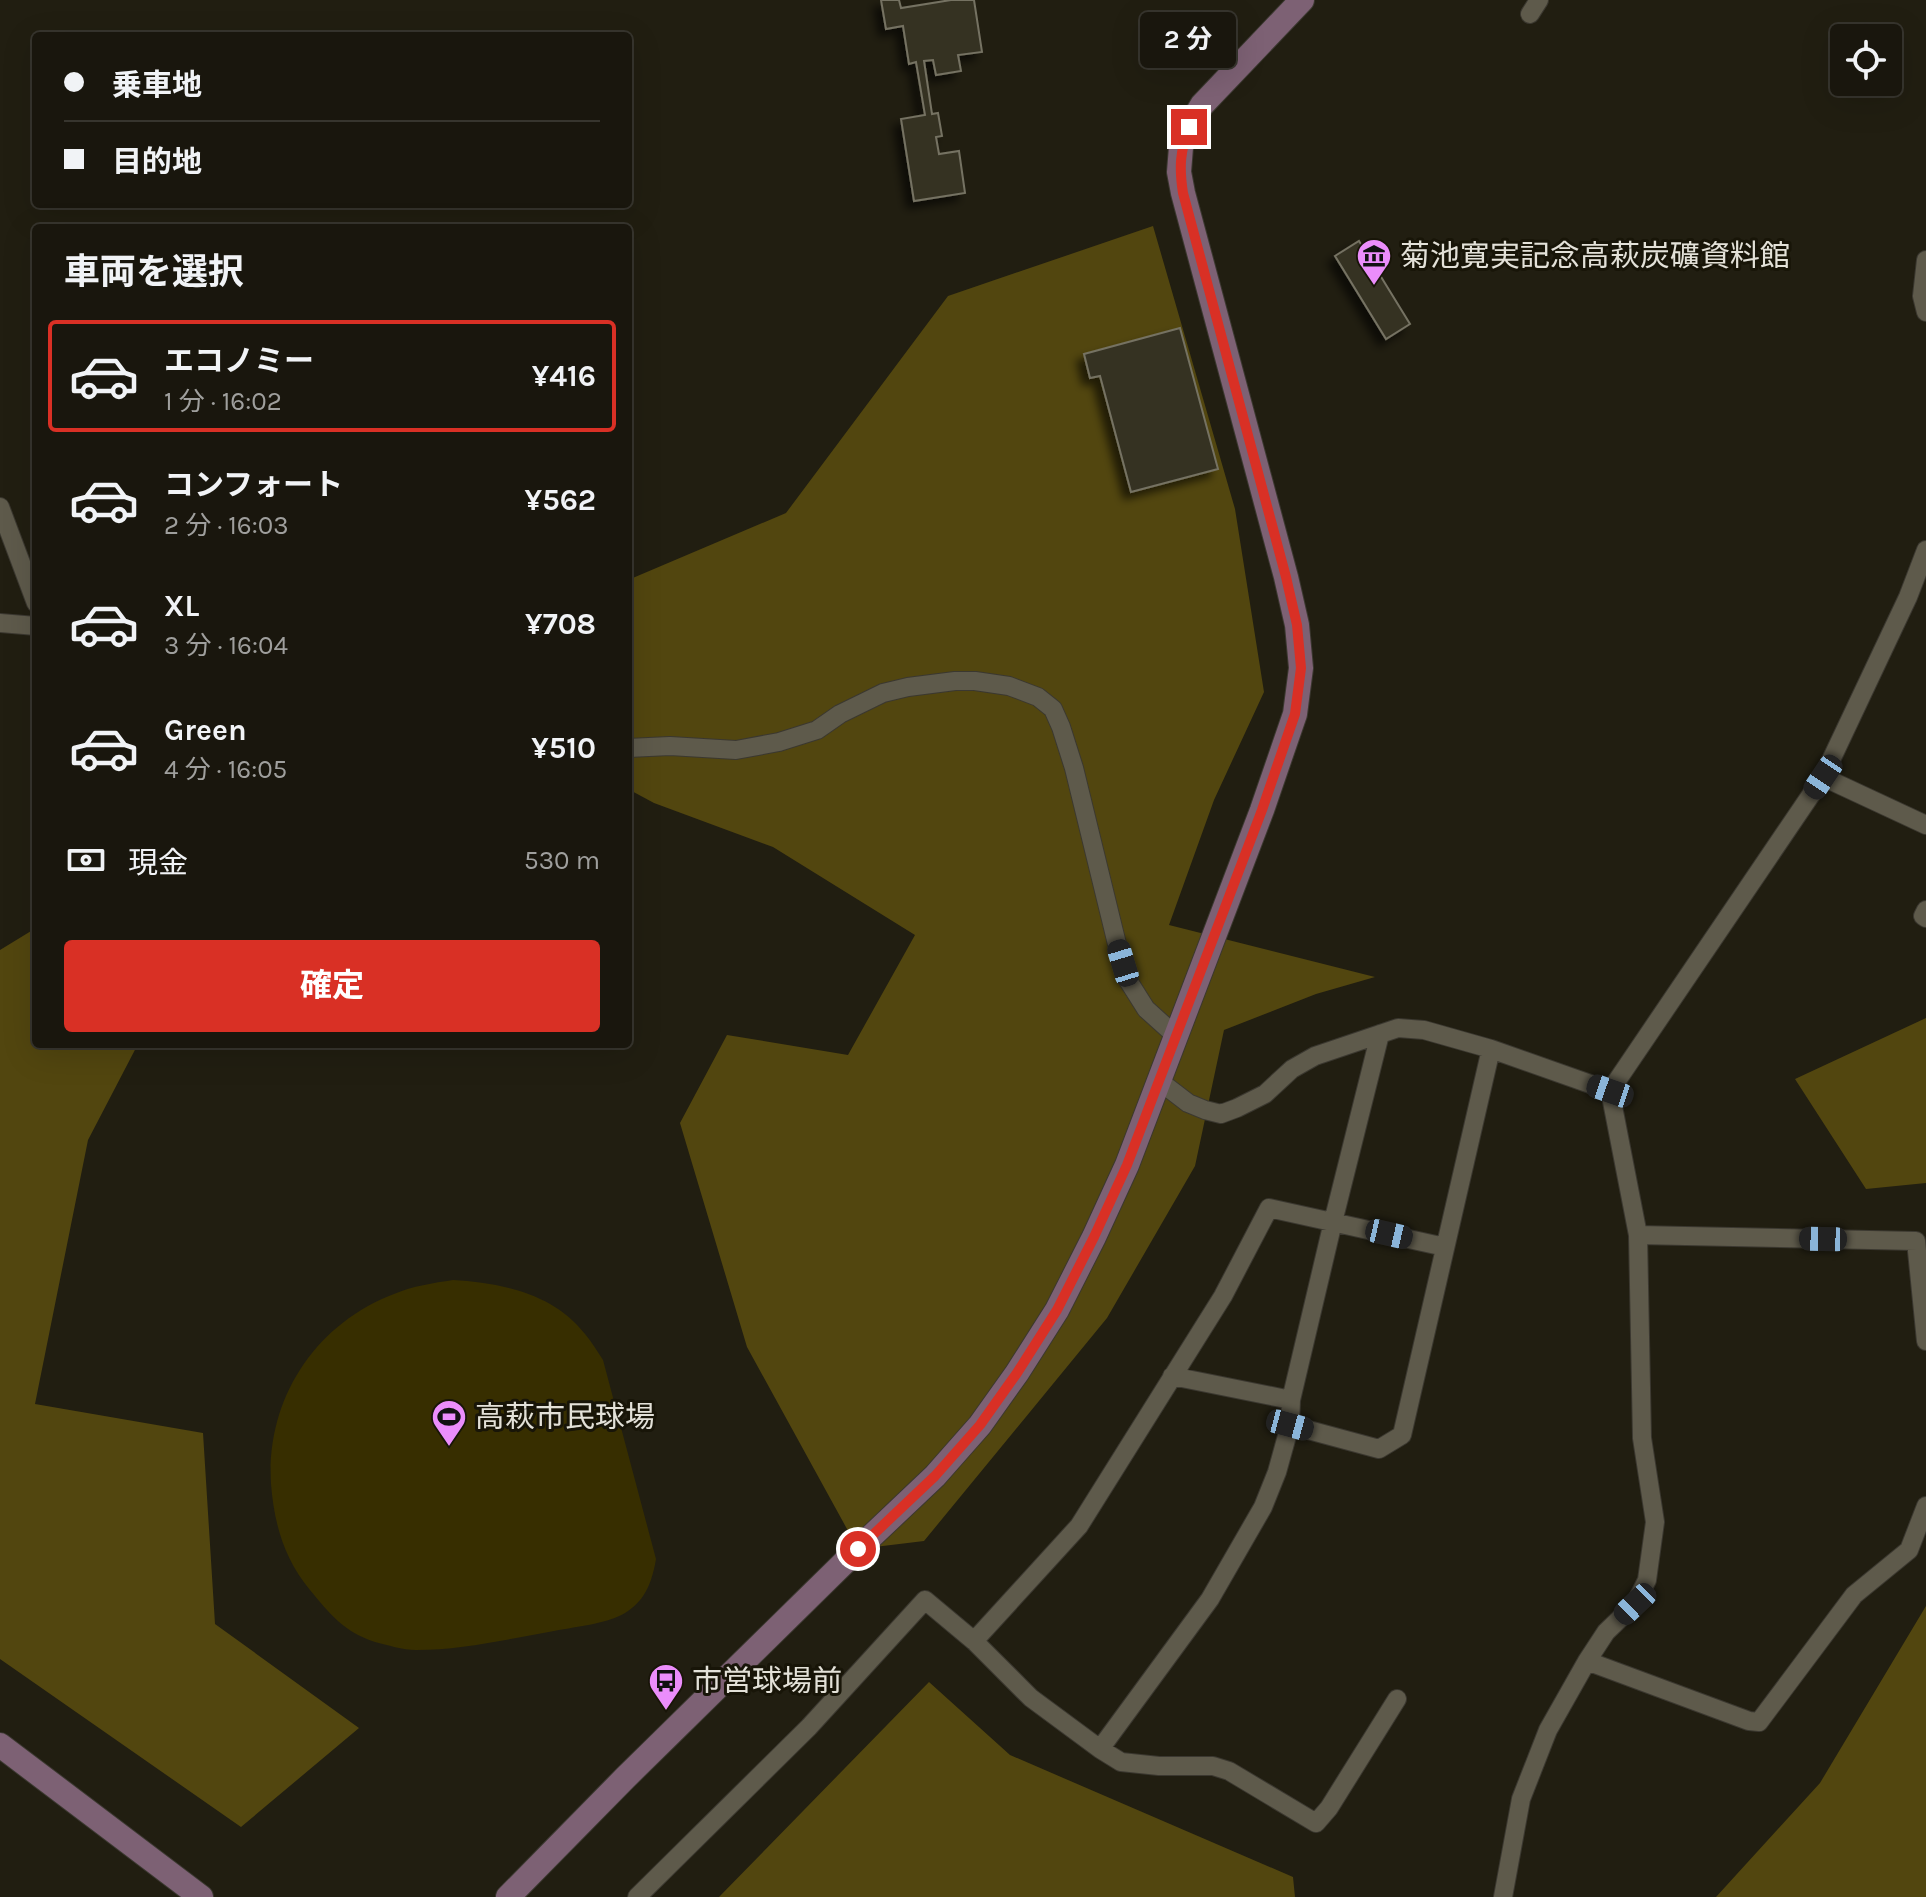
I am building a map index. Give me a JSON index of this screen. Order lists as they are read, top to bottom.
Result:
{
  "places": {
    "museum": ["菊池寛実記念高萩炭礦資料館"],
    "sports": ["高萩市民球場"],
    "bus stop": ["市営球場前"]
  },
  "page": {
    "bubble": "2 分",
    "banner": ["乗車地", "目的地"],
    "heading": "車両を選択",
    "list": [
      {
        "name": "エコノミー",
        "note": "1 分 · 16:02",
        "value": "¥416"
      },
      {
        "name": "コンフォート",
        "note": "2 分 · 16:03",
        "value": "¥562"
      },
      {
        "name": "XL",
        "note": "3 分 · 16:04",
        "value": "¥708"
      },
      {
        "name": "Green",
        "note": "4 分 · 16:05",
        "value": "¥510"
      }
    ],
    "pay": ["現金", "530 m"],
    "buttons": "確定"
  }
}
